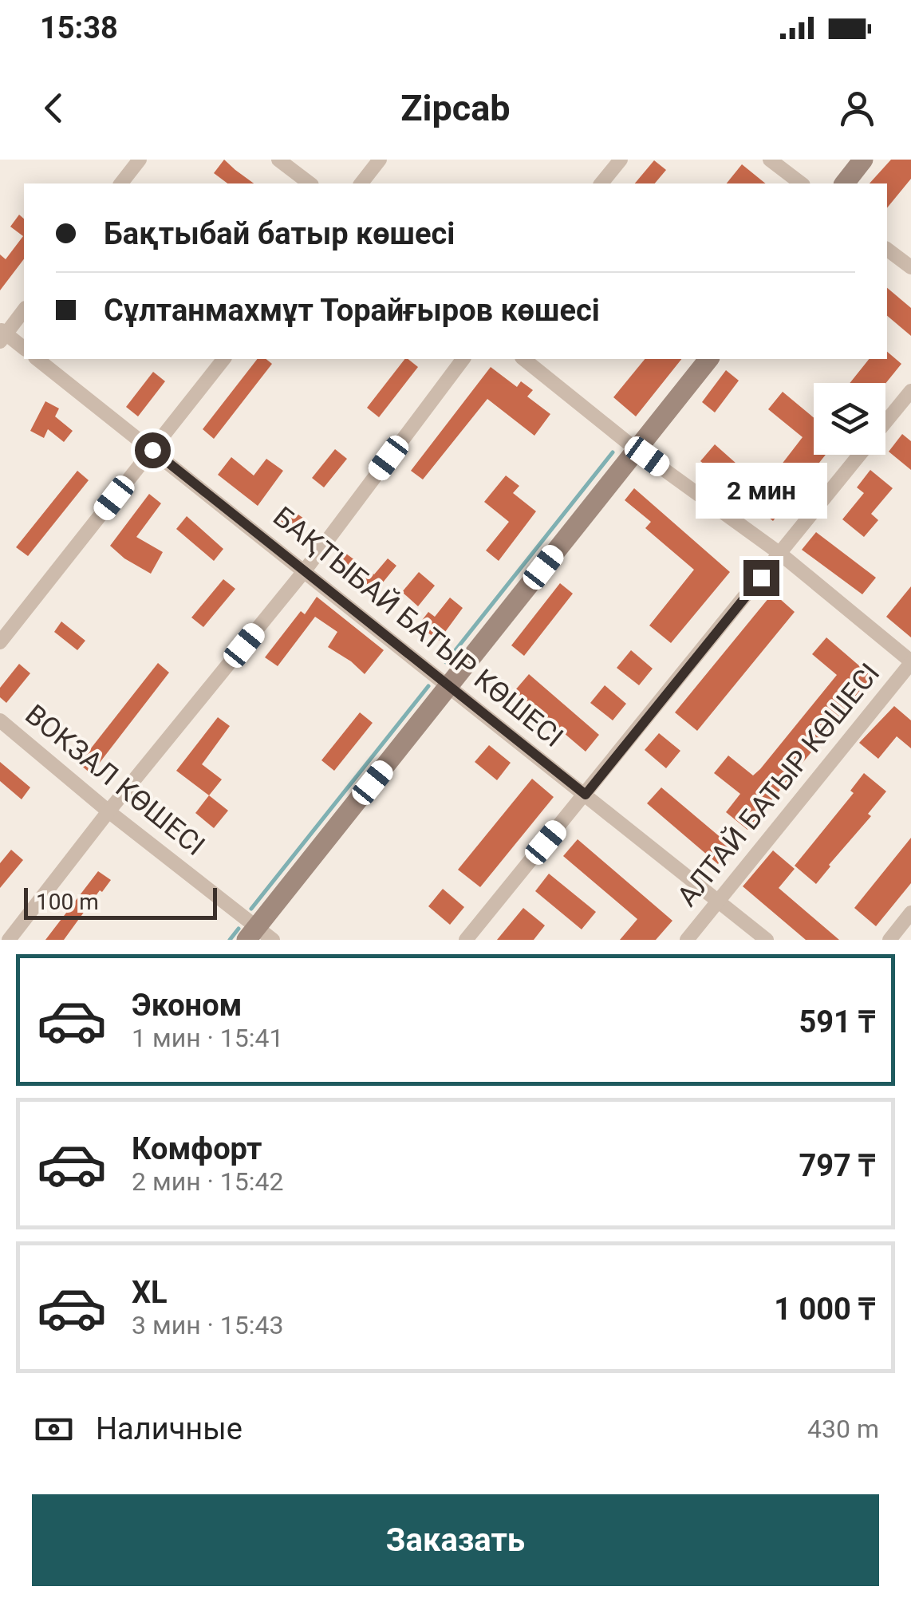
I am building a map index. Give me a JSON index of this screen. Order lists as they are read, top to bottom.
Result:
{
  "streets": {
    "street": ["БАҚТЫБАЙ БАТЫР КӨШЕСІ", "ВОКЗАЛ КӨШЕСІ", "АЛТАЙ БАТЫР КӨШЕСІ"]
  },
  "crossings": [
    ["БАҚТЫБАЙ БАТЫР КӨШЕСІ", "АЛТАЙ БАТЫР КӨШЕСІ"]
  ],
  "scale_bar": "100 m",
  "page": {
    "status": "15:38",
    "header": "Zipcab",
    "banner": ["Бақтыбай батыр көшесі", "Сұлтанмахмұт Торайғыров көшесі"],
    "bubble": "2 мин",
    "scale": "100 m",
    "list": [
      {
        "name": "Эконом",
        "note": "1 мин · 15:41",
        "value": "591 ₸"
      },
      {
        "name": "Комфорт",
        "note": "2 мин · 15:42",
        "value": "797 ₸"
      },
      {
        "name": "XL",
        "note": "3 мин · 15:43",
        "value": "1 000 ₸"
      }
    ],
    "pay": ["Наличные", "430 m"],
    "buttons": "Заказать"
  }
}
